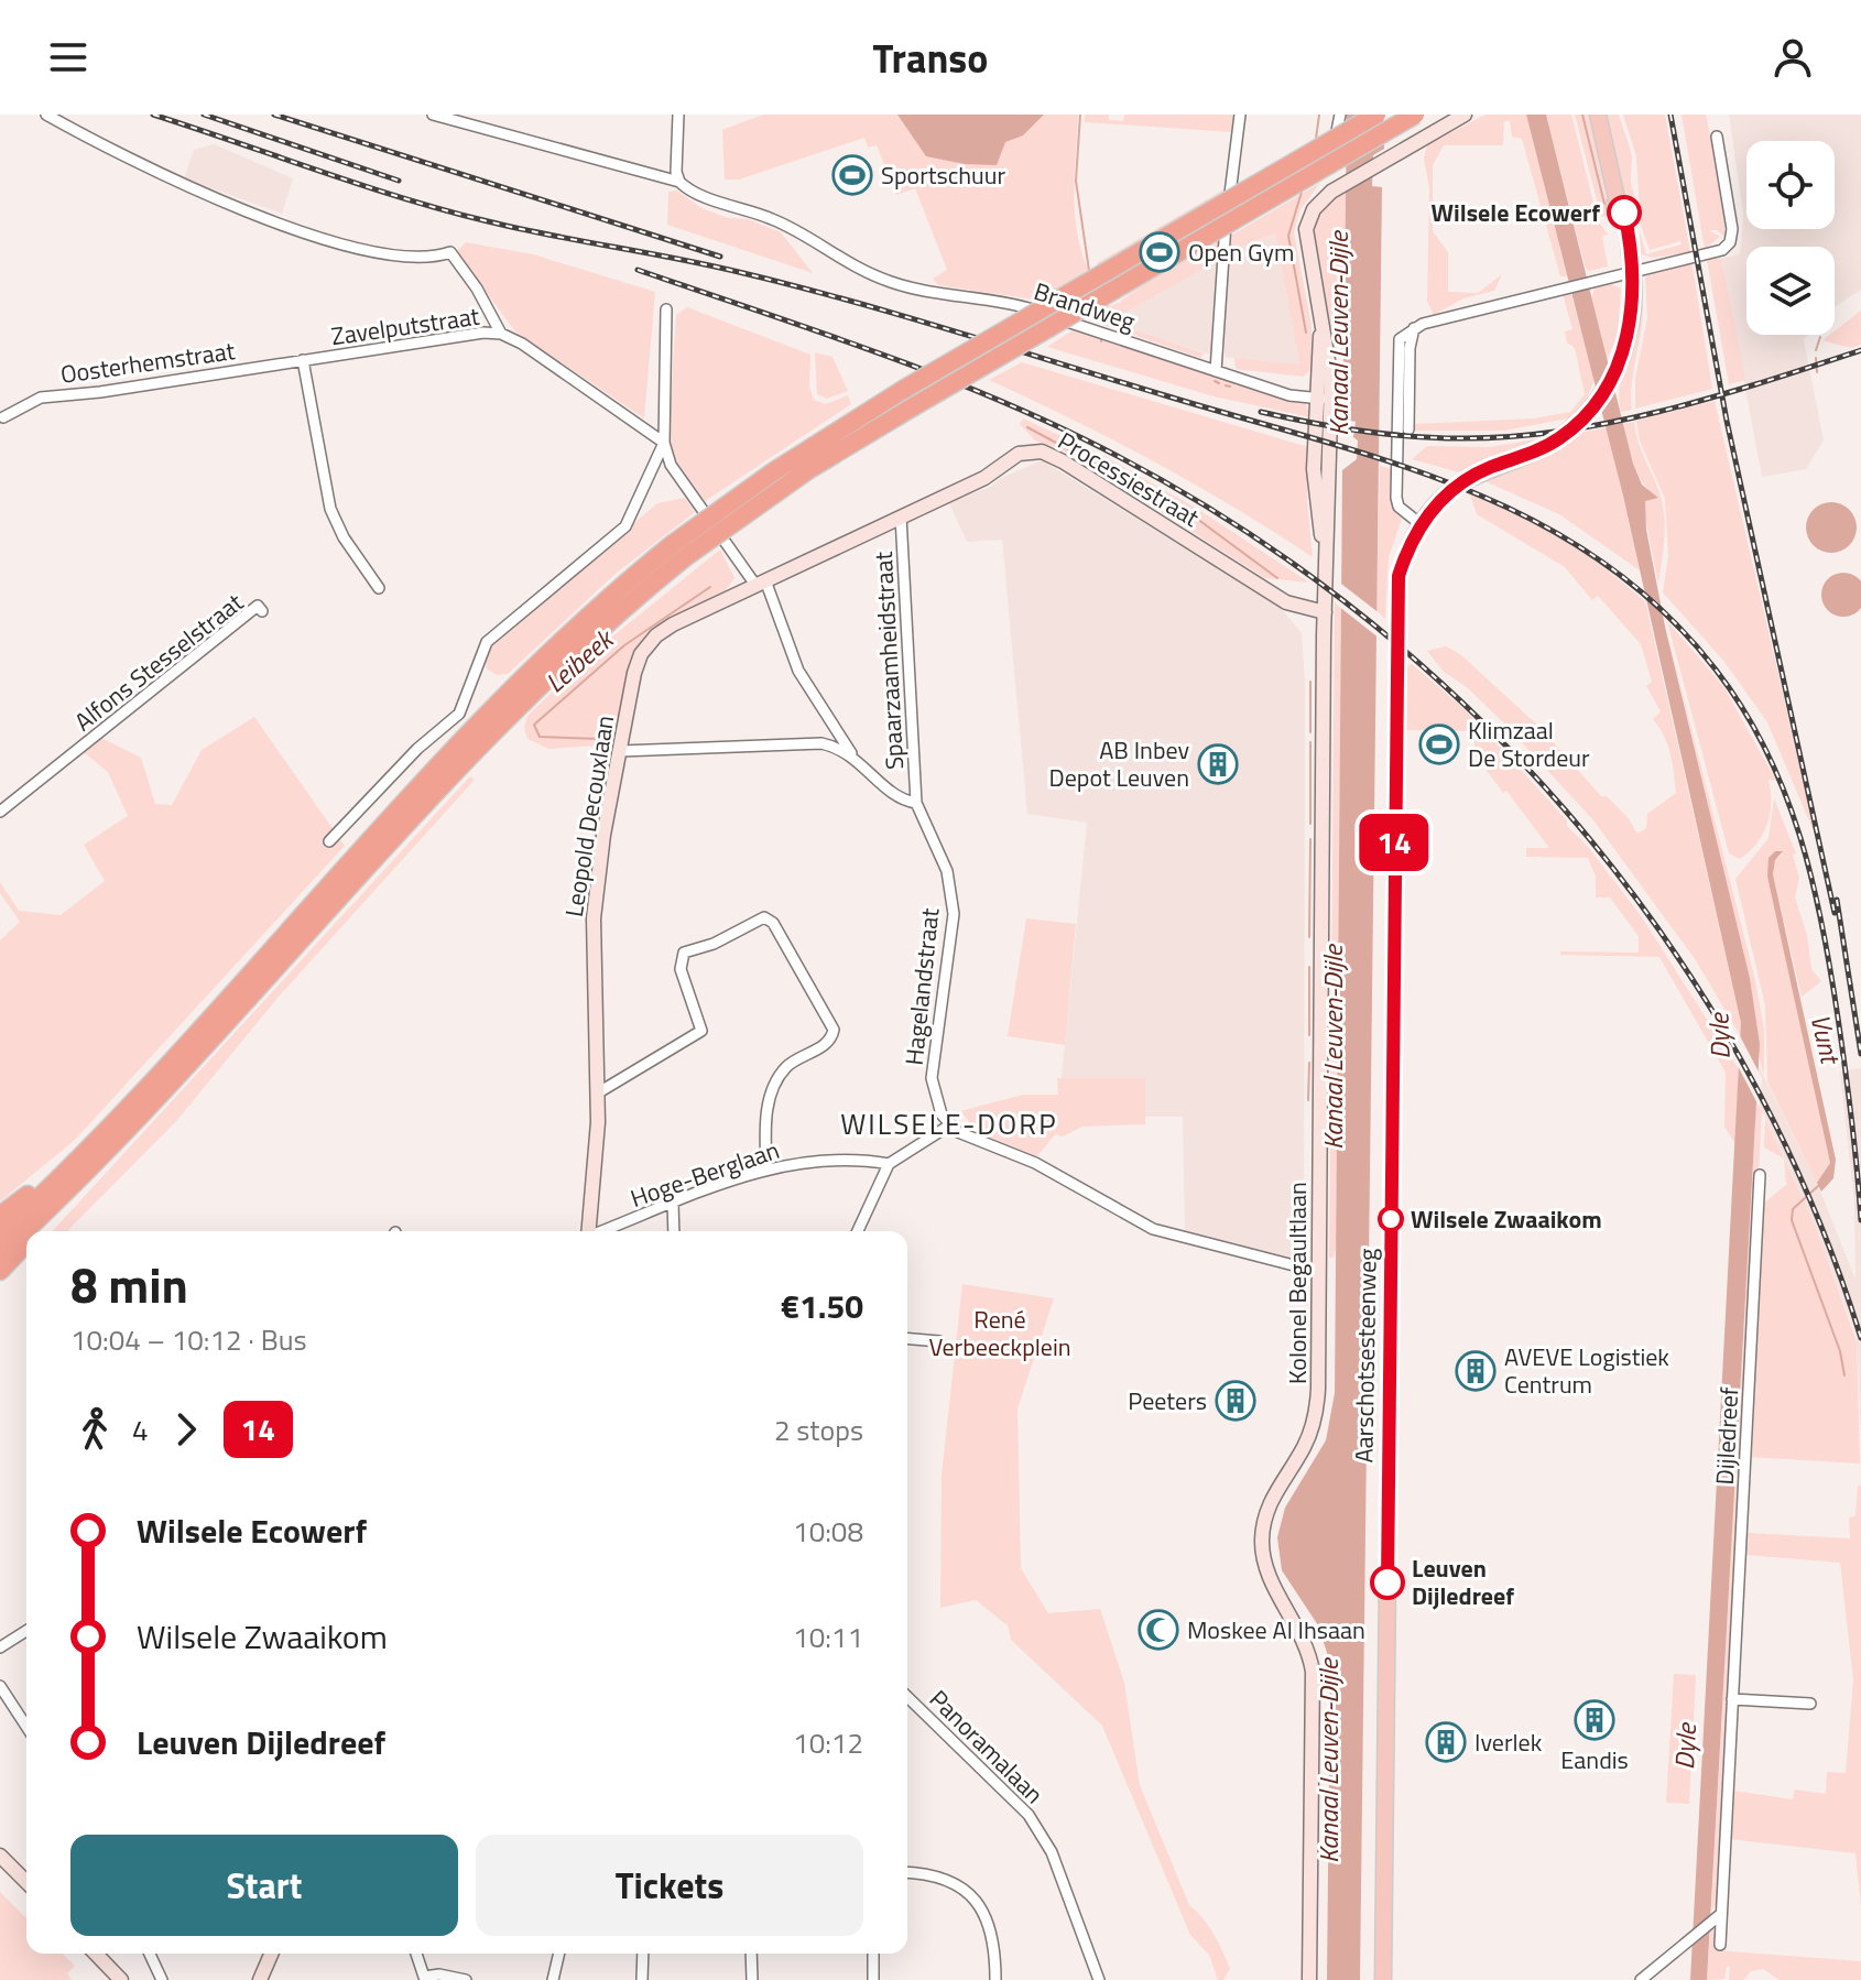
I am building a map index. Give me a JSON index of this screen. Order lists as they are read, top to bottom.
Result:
{
  "streets": {
    "main road": ["Aarschotsesteenweg"],
    "street": [
      "Brandweg",
      "Zavelputstraat",
      "Oosterhemstraat",
      "Processiestraat",
      "Spaarzaamheidstraat",
      "Alfons Stesselstraat",
      "Leopold Decouxlaan",
      "Hagelandstraat",
      "Hoge-Berglaan",
      "Kolonel Begaultlaan",
      "Dijledreef",
      "Panoramalaan"
    ]
  },
  "crossings": [
    ["Brandweg", "Kolonel Begaultlaan"],
    ["Zavelputstraat", "Oosterhemstraat"],
    ["Processiestraat", "Spaarzaamheidstraat"],
    ["Processiestraat", "Leopold Decouxlaan"],
    ["Processiestraat", "Kolonel Begaultlaan"],
    ["Spaarzaamheidstraat", "Hagelandstraat"]
  ],
  "districts": ["WILSELE-DORP"],
  "water": [
    "Kanaal Leuven-Dijle",
    "Leibeek",
    "Dyle",
    "Vunt"
  ],
  "parks": ["René Verbeeckplein"],
  "places": {
    "sports": ["Sportschuur", "Open Gym", "Klimzaal De Stordeur"],
    "other": ["Wilsele Ecowerf", "Wilsele Zwaaikom", "Leuven Dijledreef"],
    "building": [
      "AB Inbev Depot Leuven",
      "AVEVE Logistiek Centrum",
      "Peeters",
      "Eandis",
      "Iverlek"
    ],
    "mosque": ["Moskee Al Ihsaan"]
  },
  "lines": ["bus line 14"],
  "page": {
    "header": "Transo",
    "on_map": "14",
    "heading": ["8 min", "10:04 – 10:12 · Bus", "€1.50"],
    "legs": ["4", "14", "2 stops"],
    "list": [
      {
        "name": "Wilsele Ecowerf",
        "value": "10:08"
      },
      {
        "name": "Wilsele Zwaaikom",
        "value": "10:11"
      },
      {
        "name": "Leuven Dijledreef",
        "value": "10:12"
      }
    ],
    "buttons": ["Start", "Tickets"]
  }
}
